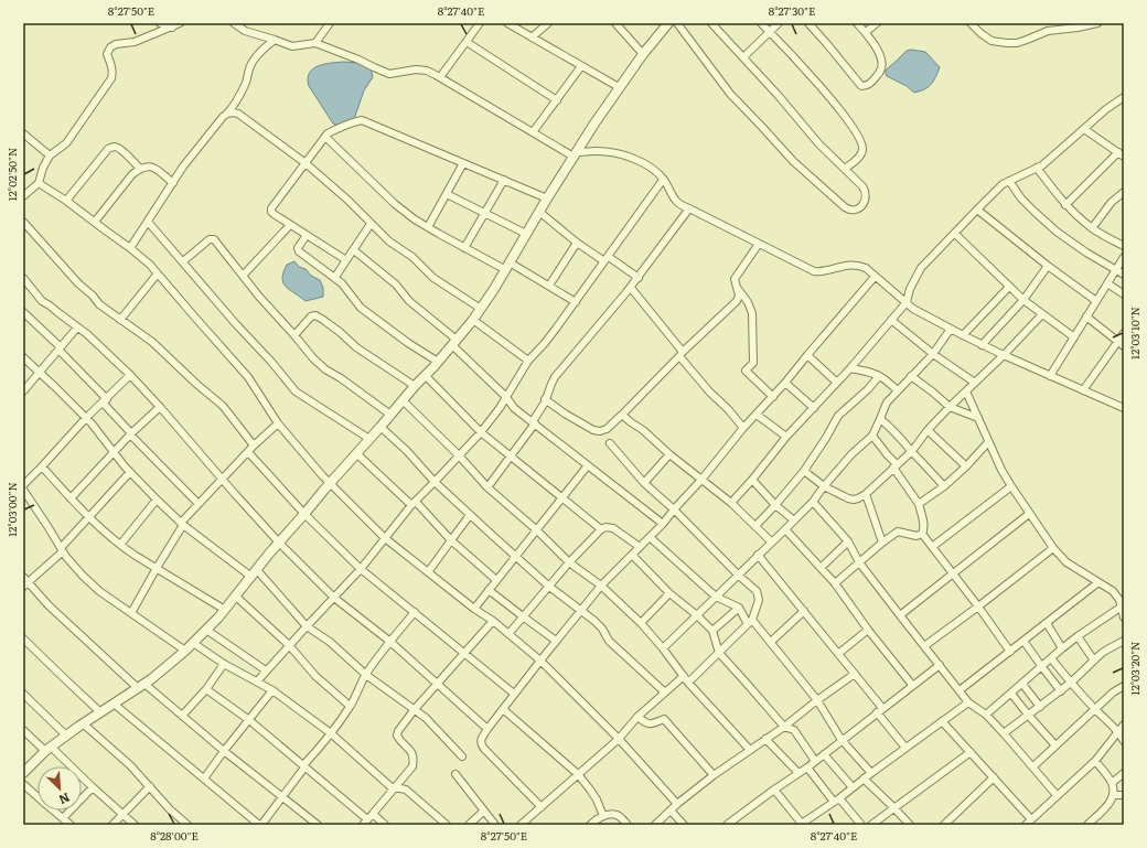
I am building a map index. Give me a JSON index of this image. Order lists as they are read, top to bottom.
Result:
{
  "north": "bottom right",
  "coordinates": [
    "8°27'50\"E",
    "8°27'40\"E",
    "8°27'30\"E",
    "12°02'50\"N",
    "12°03'10\"N",
    "12°03'00\"N",
    "12°03'20\"N",
    "8°28'00\"E"
  ]
}
